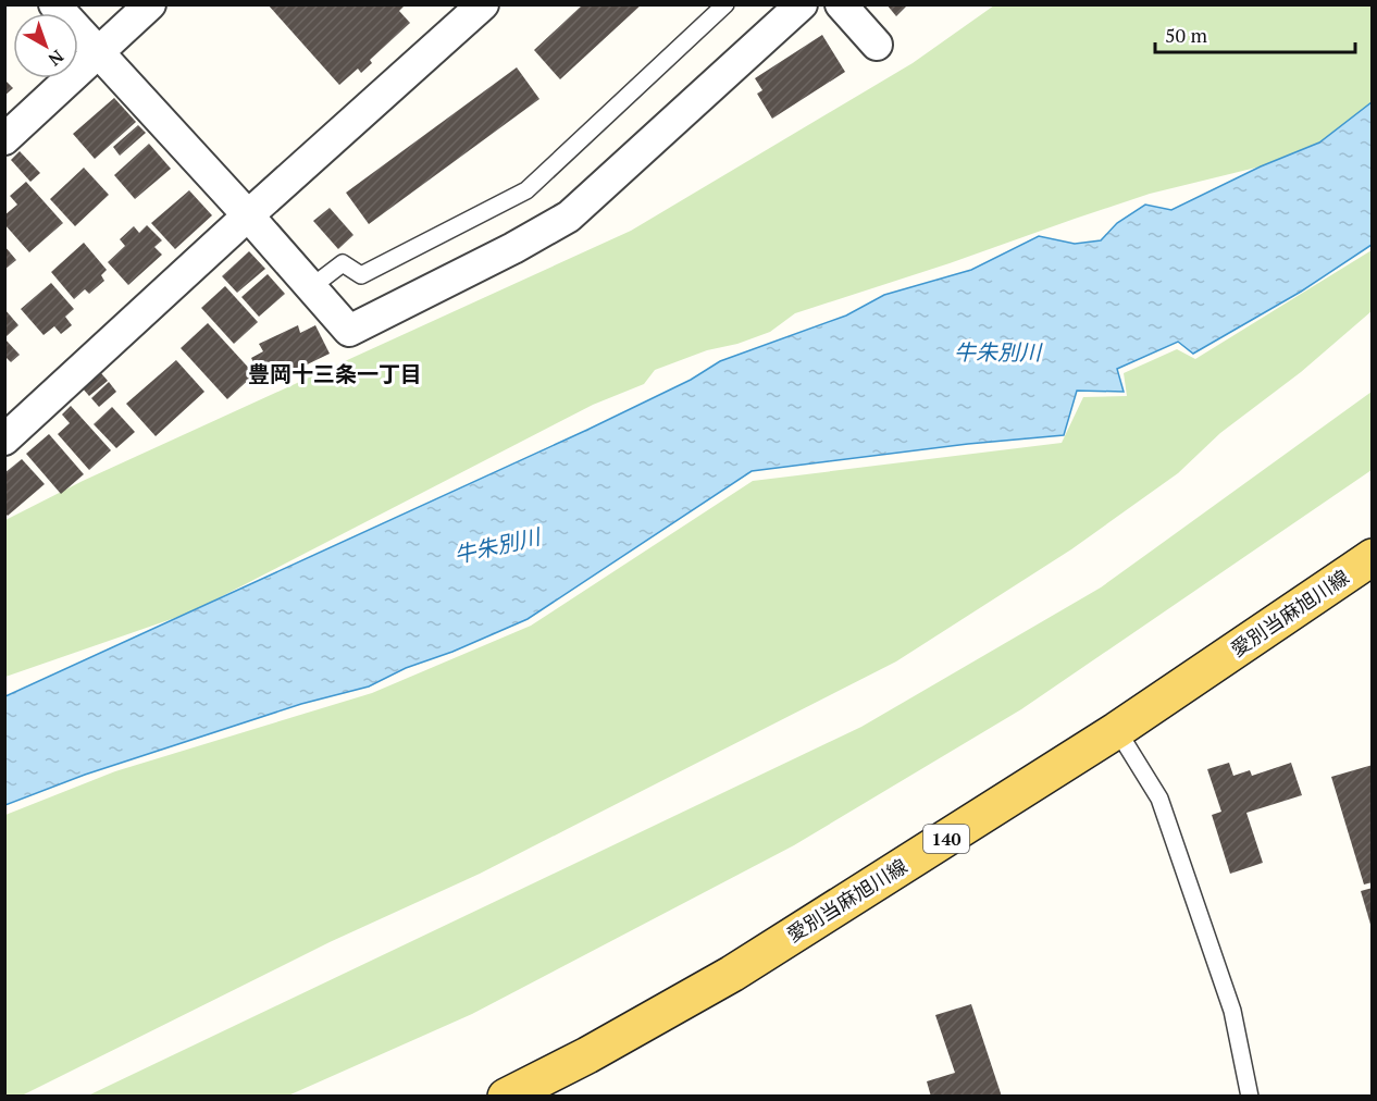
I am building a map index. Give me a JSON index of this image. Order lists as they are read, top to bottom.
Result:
{
  "streets": {
    "main road": ["愛別当麻旭川線", "140"]
  },
  "districts": ["豊岡十三条一丁目"],
  "water": ["牛朱別川"],
  "scale_bar": "50 m",
  "north": "bottom right"
}
